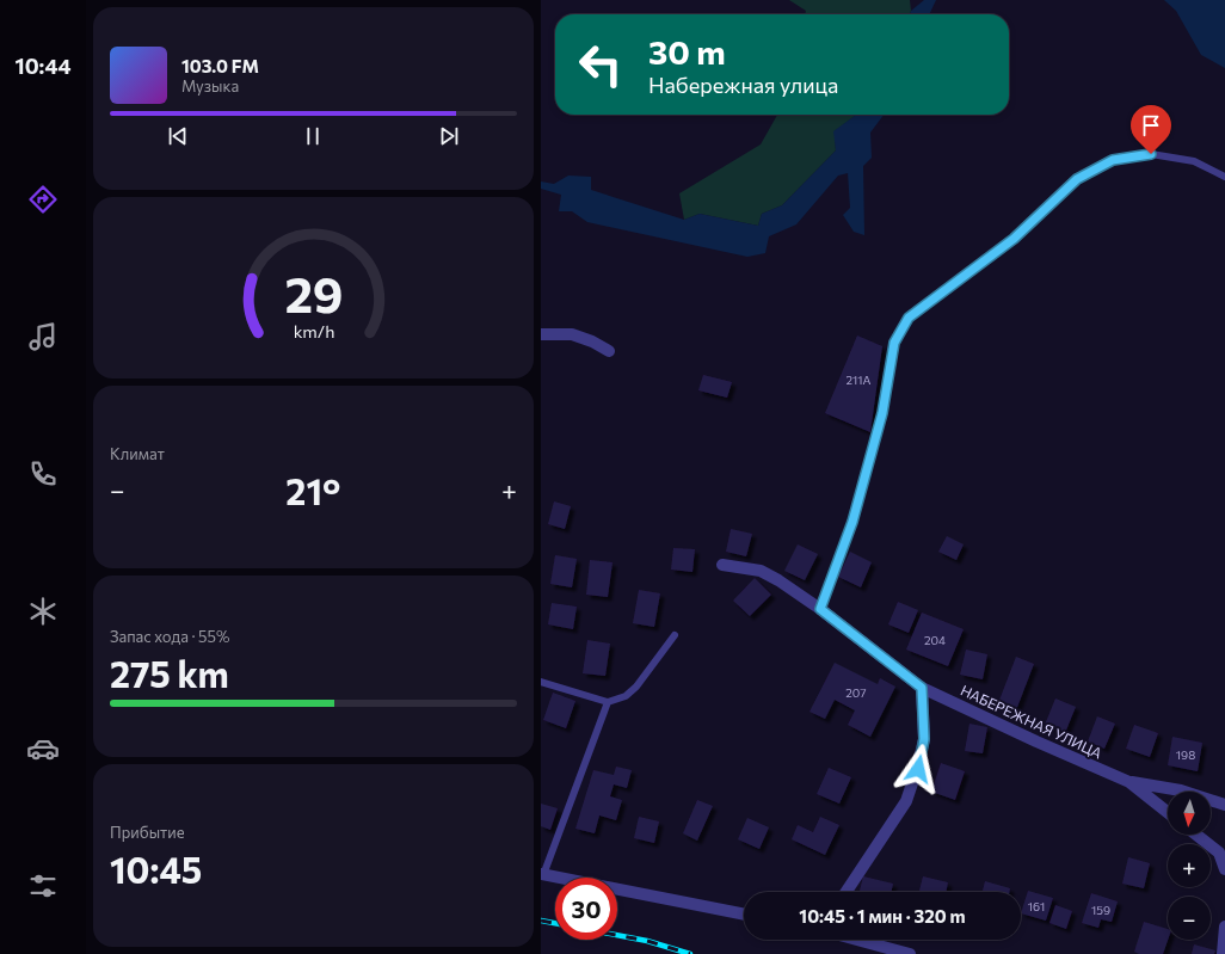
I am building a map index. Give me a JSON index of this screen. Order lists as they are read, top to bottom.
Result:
{
  "streets": {
    "street": ["НАБЕРЕЖНАЯ УЛИЦА"]
  },
  "house_numbers": [
    "211А",
    "204",
    "207",
    "198",
    "161",
    "159"
  ],
  "north": "bottom",
  "page": {
    "tabs": "10:44",
    "turn": ["30 m", "Набережная улица"],
    "song": ["103.0 FM", "Музыка"],
    "tile": [
      "Климат",
      ["Запас хода · 55%", "275 km"],
      ["Прибытие", "10:45"]
    ],
    "heat": ["−", "21°", "+"],
    "map_buttons": ["+", "−"],
    "limit": "30",
    "trip": "10:45 · 1 мин · 320 m",
    "gauge": ["29", "km/h"]
  }
}
